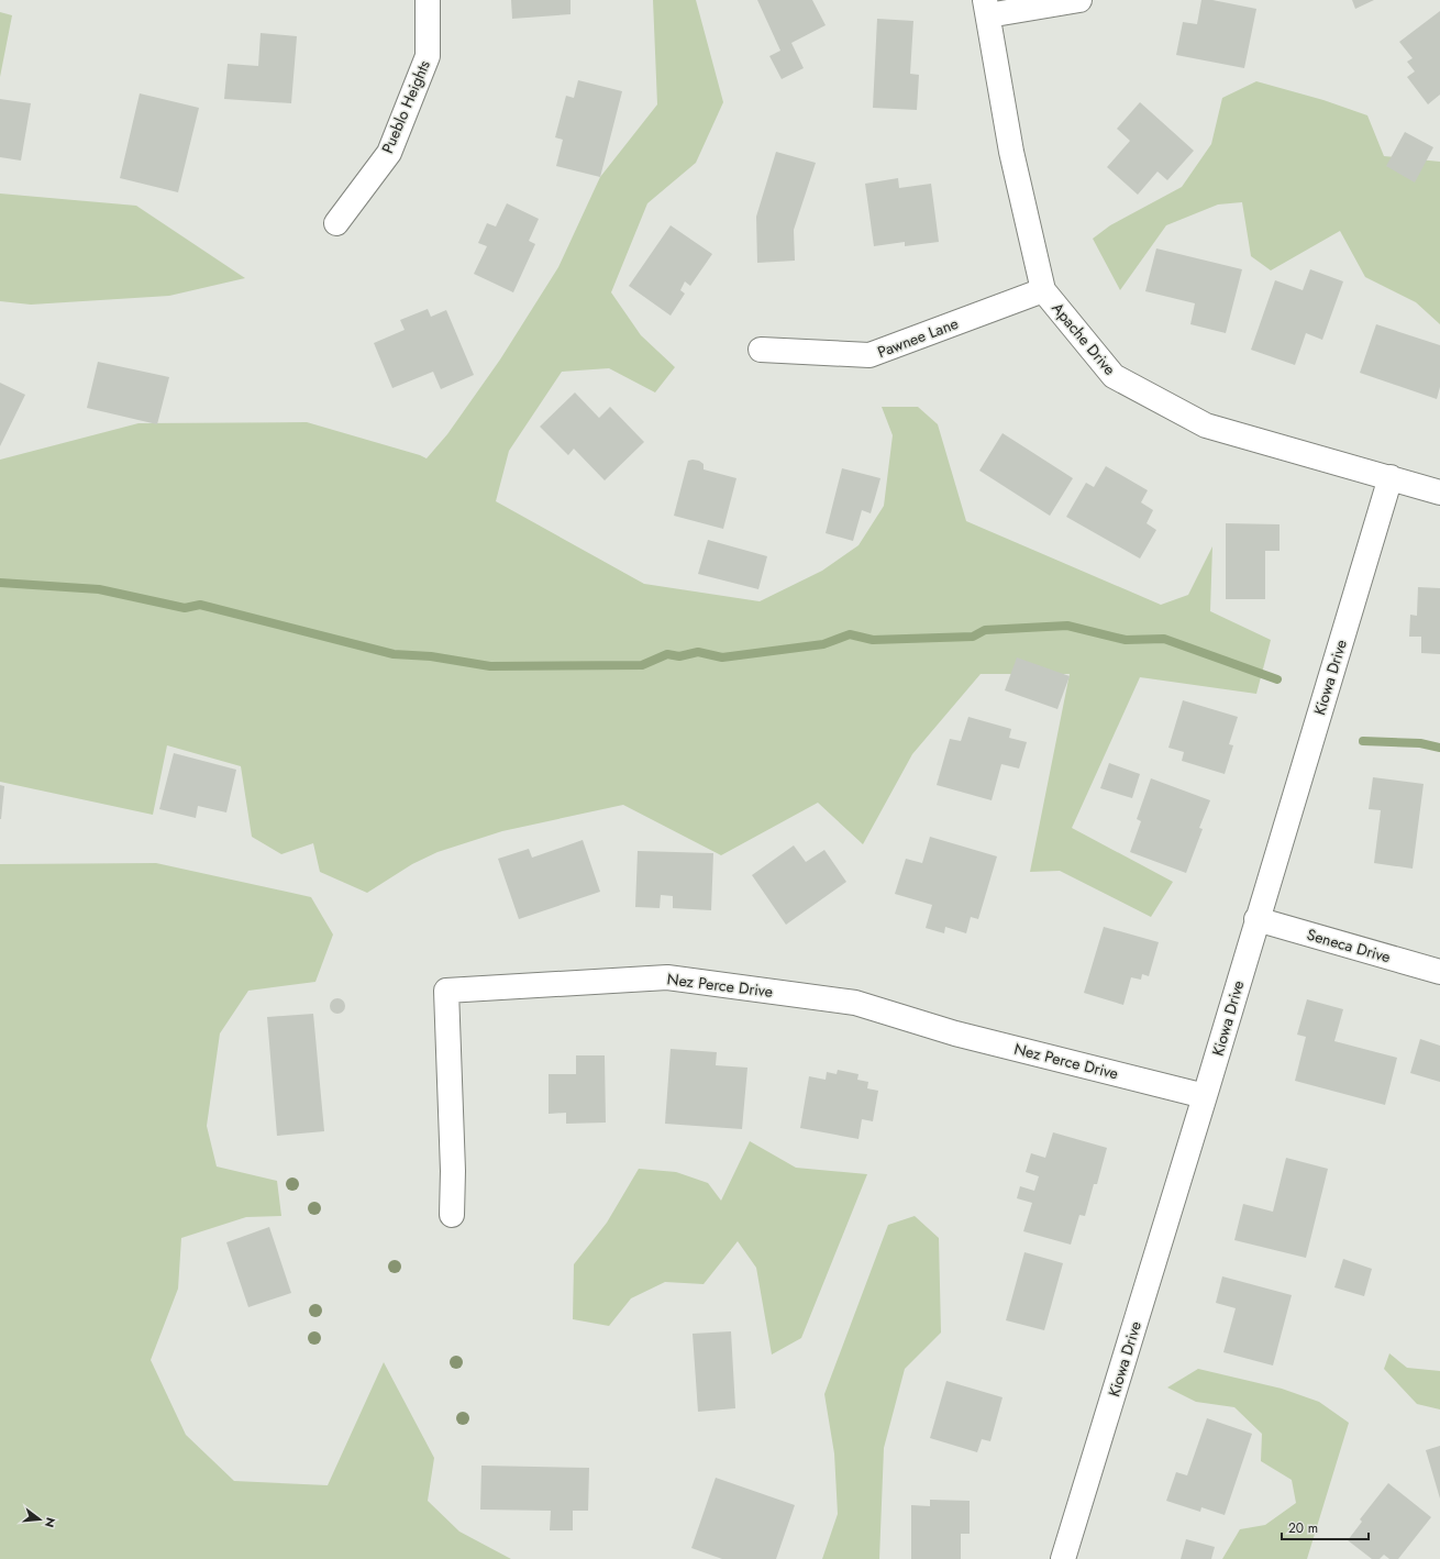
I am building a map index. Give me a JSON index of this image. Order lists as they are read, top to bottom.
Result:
{
  "streets": {
    "street": [
      "Pueblo Heights",
      "Pawnee Lane",
      "Apache Drive",
      "Kiowa Drive",
      "Seneca Drive",
      "Nez Perce Drive"
    ]
  },
  "crossings": [
    ["Pawnee Lane", "Apache Drive"],
    ["Apache Drive", "Kiowa Drive"],
    ["Kiowa Drive", "Seneca Drive"],
    ["Kiowa Drive", "Nez Perce Drive"]
  ],
  "scale_bar": "20 m",
  "north": "right"
}
